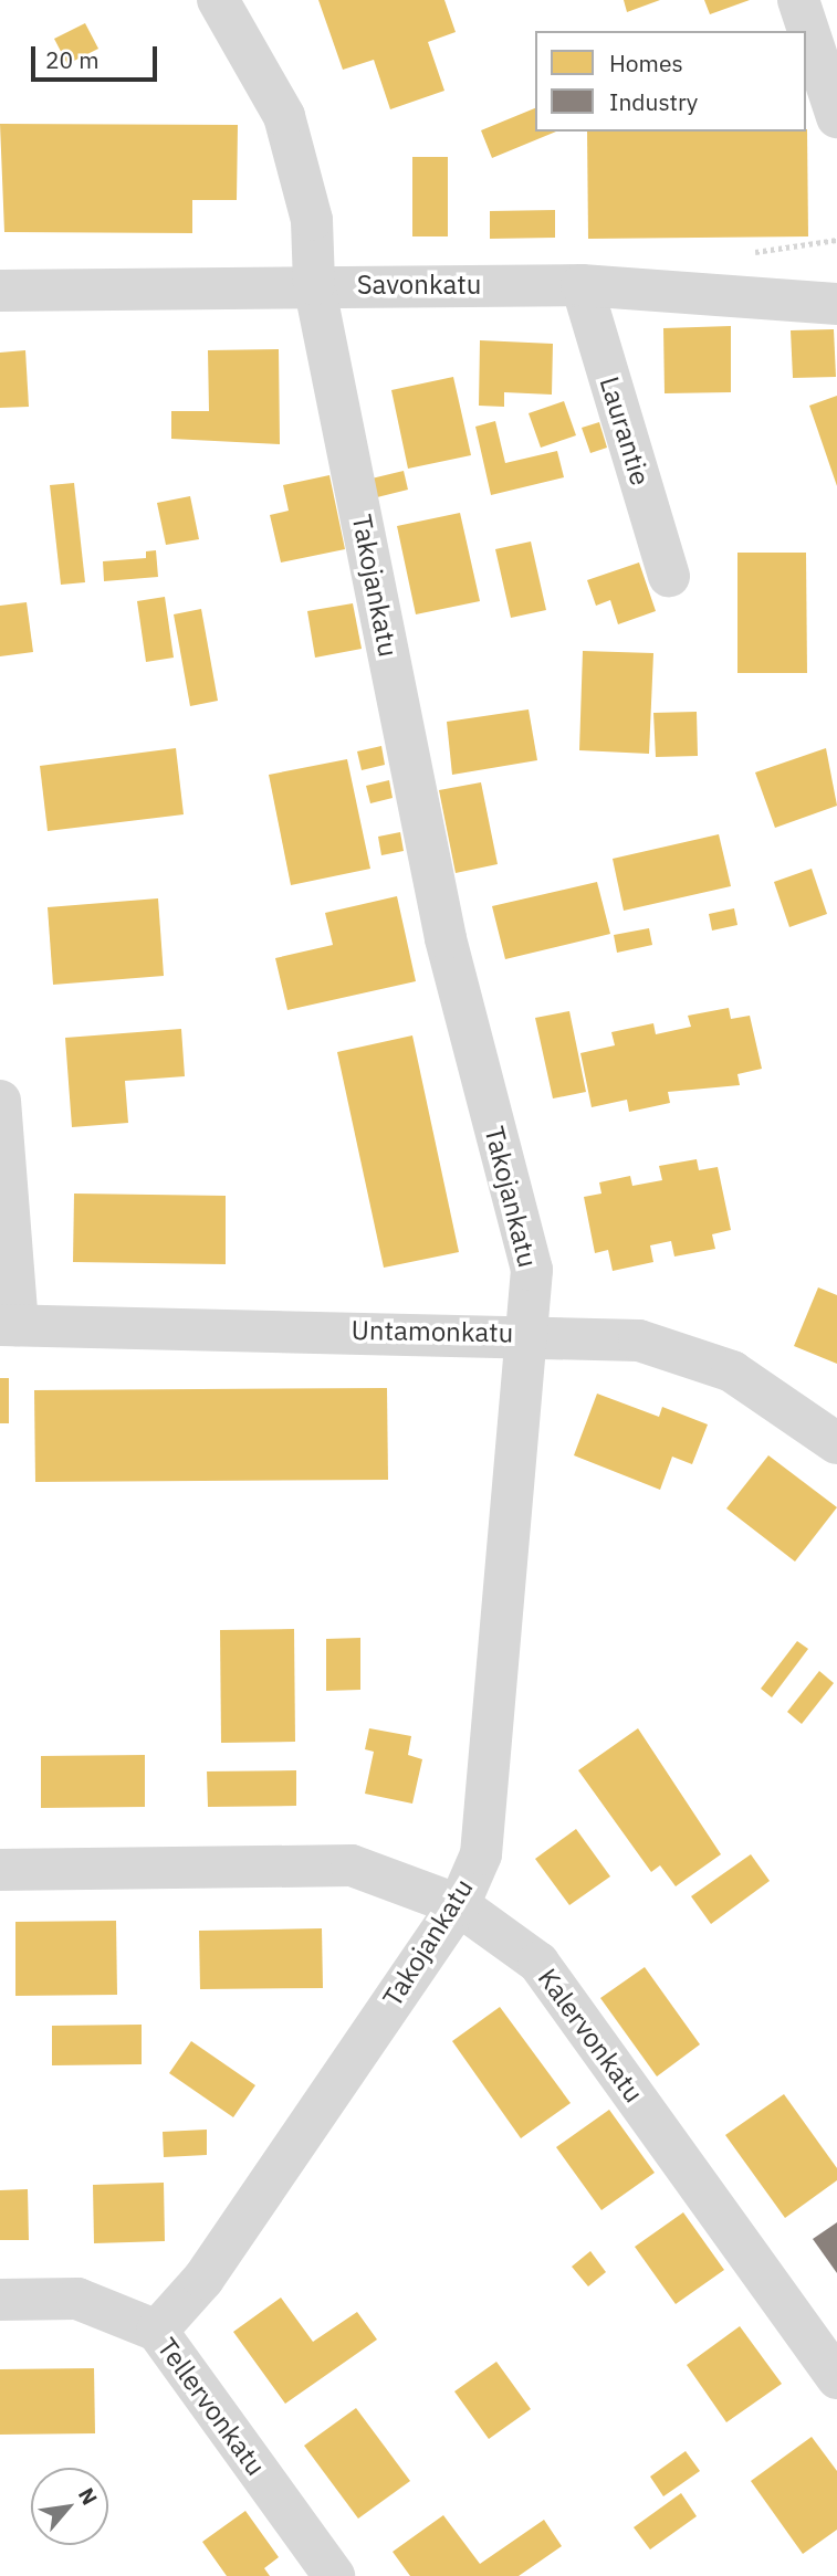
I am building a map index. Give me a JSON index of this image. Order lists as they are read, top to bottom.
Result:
{
  "streets": {
    "street": [
      "Savonkatu",
      "Laurantie",
      "Takojankatu",
      "Untamonkatu",
      "Kalervonkatu",
      "Tellervonkatu"
    ]
  },
  "crossings": [
    ["Savonkatu", "Laurantie"],
    ["Savonkatu", "Takojankatu"],
    ["Takojankatu", "Untamonkatu"],
    ["Takojankatu", "Kalervonkatu"],
    ["Takojankatu", "Tellervonkatu"]
  ],
  "legend": ["Homes", "Industry"],
  "scale_bar": "20 m",
  "north": "top right"
}
